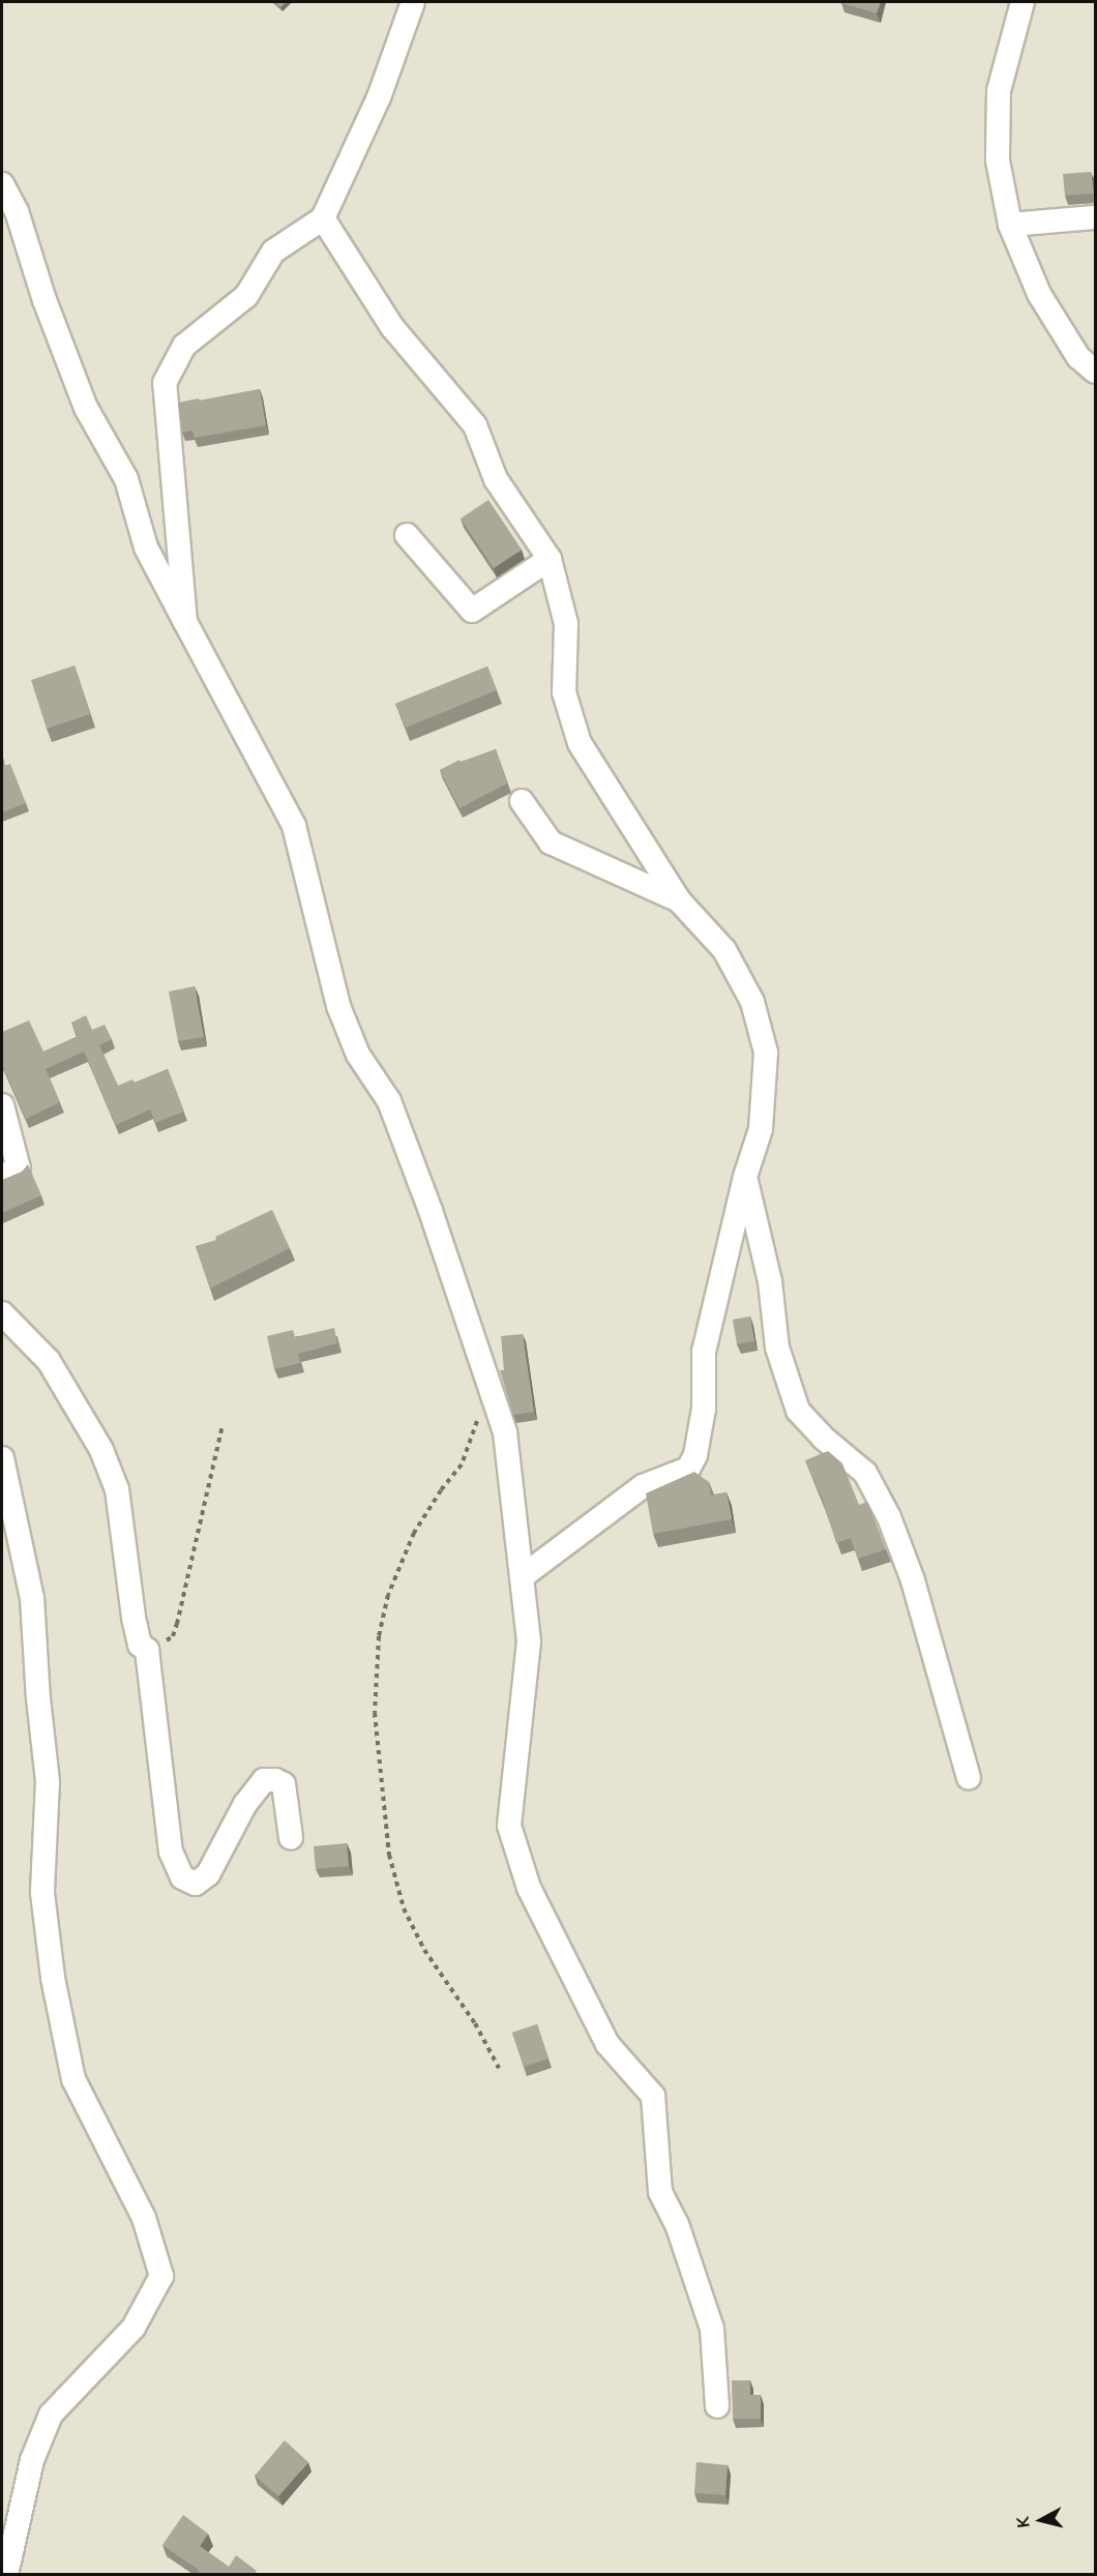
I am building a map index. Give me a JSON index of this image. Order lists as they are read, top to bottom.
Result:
{
  "north": "left"
}
